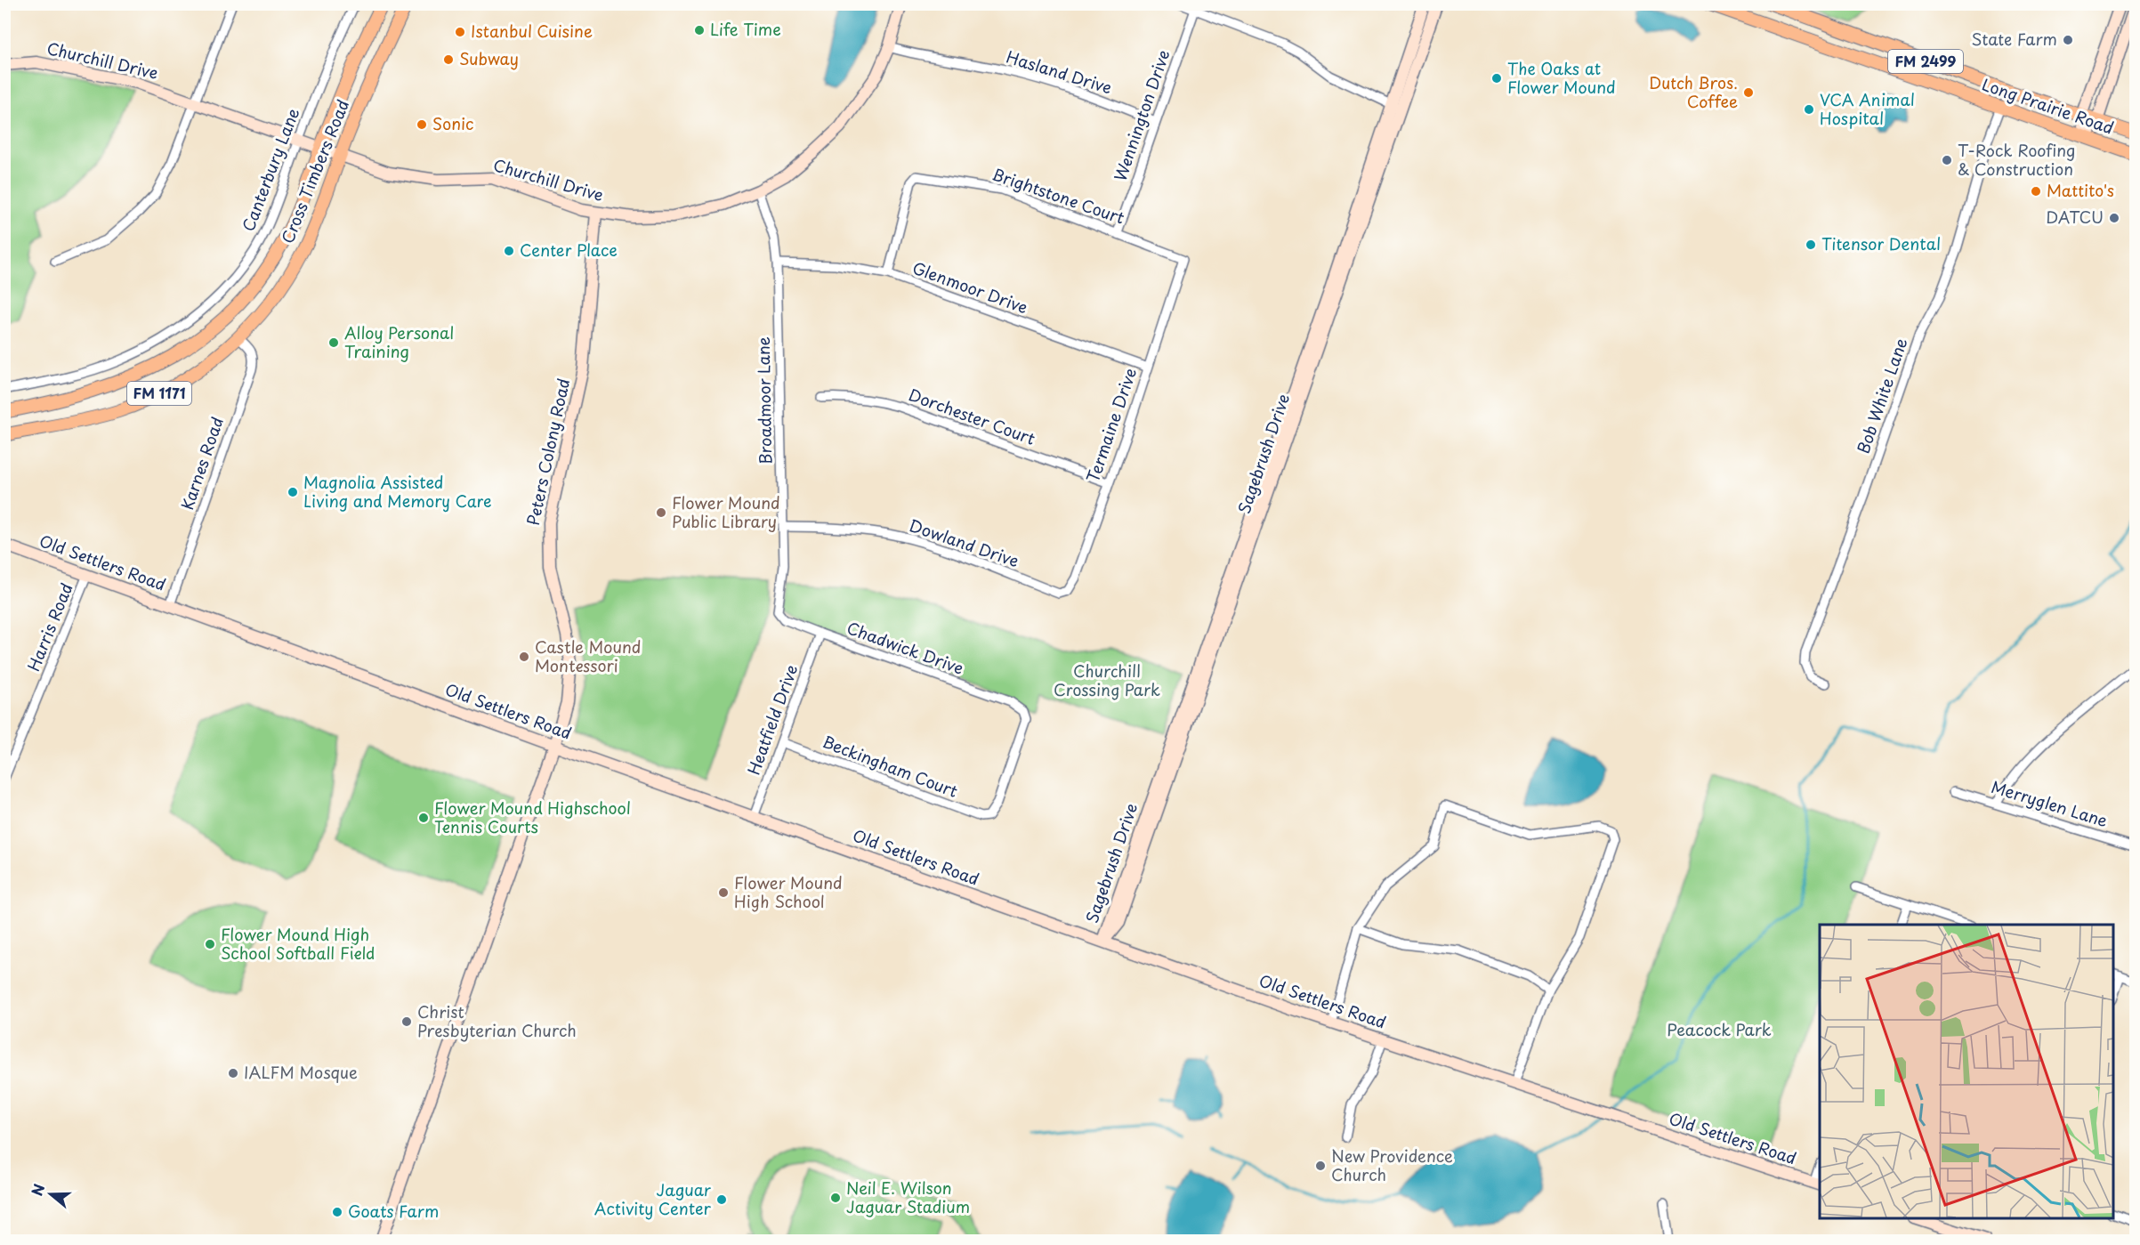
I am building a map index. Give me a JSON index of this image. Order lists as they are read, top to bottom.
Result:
{
  "streets": {
    "main road": [
      "FM 2499",
      "Long Prairie Road",
      "Cross Timbers Road",
      "FM 1171"
    ],
    "street": [
      "Churchill Drive",
      "Hasland Drive",
      "Wennington Drive",
      "Canterbury Lane",
      "Brightstone Court",
      "Glenmoor Drive",
      "Bob White Lane",
      "Broadmoor Lane",
      "Dorchester Court",
      "Termaine Drive",
      "Peters Colony Road",
      "Sagebrush Drive",
      "Karnes Road",
      "Dowland Drive",
      "Old Settlers Road",
      "Harris Road",
      "Chadwick Drive",
      "Heatfield Drive",
      "Beckingham Court",
      "Merryglen Lane"
    ]
  },
  "crossings": [
    ["Churchill Drive", "Hasland Drive"],
    ["Churchill Drive", "Canterbury Lane"],
    ["Churchill Drive", "Cross Timbers Road"],
    ["Churchill Drive", "Broadmoor Lane"],
    ["Churchill Drive", "Peters Colony Road"],
    ["Hasland Drive", "Wennington Drive"],
    ["Long Prairie Road", "Bob White Lane"],
    ["Wennington Drive", "Brightstone Court"],
    ["Cross Timbers Road", "Karnes Road"],
    ["Brightstone Court", "Glenmoor Drive"],
    ["Brightstone Court", "Termaine Drive"],
    ["Glenmoor Drive", "Broadmoor Lane"],
    ["Glenmoor Drive", "Termaine Drive"],
    ["Broadmoor Lane", "Dowland Drive"],
    ["Broadmoor Lane", "Chadwick Drive"],
    ["Dorchester Court", "Termaine Drive"],
    ["Termaine Drive", "Dowland Drive"],
    ["Peters Colony Road", "Old Settlers Road"],
    ["Sagebrush Drive", "Old Settlers Road"],
    ["Karnes Road", "Old Settlers Road"],
    ["Old Settlers Road", "Harris Road"],
    ["Old Settlers Road", "Heatfield Drive"],
    ["Chadwick Drive", "Heatfield Drive"],
    ["Chadwick Drive", "Beckingham Court"],
    ["Heatfield Drive", "Beckingham Court"]
  ],
  "parks": ["Churchill Crossing Park", "Peacock Park"],
  "places": [
    "Life Time",
    "Istanbul Cuisine",
    "State Farm",
    "Subway",
    "The Oaks at Flower Mound",
    "Dutch Bros. Coffee",
    "VCA Animal Hospital",
    "Sonic",
    "T-Rock Roofing & Construction",
    "Mattito's",
    "DATCU",
    "Titensor Dental",
    "Center Place",
    "Alloy Personal Training",
    "Magnolia Assisted Living and Memory Care",
    "Flower Mound Public Library",
    "Castle Mound Montessori",
    "Flower Mound Highschool Tennis Courts",
    "Flower Mound High School",
    "Flower Mound High School Softball Field",
    "Christ Presbyterian Church",
    "IALFM Mosque",
    "New Providence Church",
    "Neil E. Wilson Jaguar Stadium",
    "Jaguar Activity Center",
    "Goats Farm"
  ],
  "north": "left"
}
